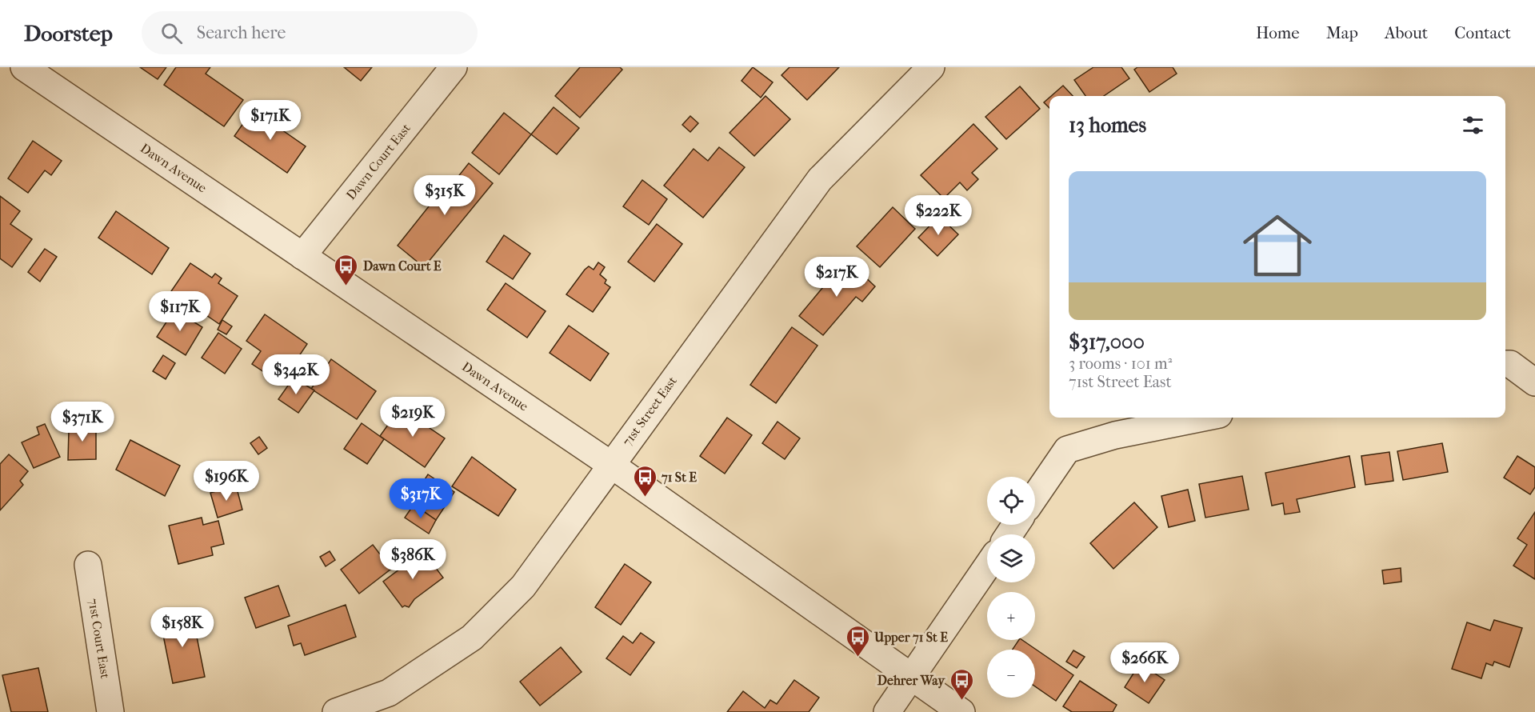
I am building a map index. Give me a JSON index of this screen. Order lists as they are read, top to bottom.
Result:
{
  "streets": {
    "street": [
      "Dawn Court East",
      "Dawn Avenue",
      "71st Street East",
      "71st Court East"
    ]
  },
  "crossings": [
    ["Dawn Court East", "Dawn Avenue"],
    ["Dawn Avenue", "71st Street East"]
  ],
  "places": {
    "bus stop": [
      "Dawn Court E",
      "71 St E",
      "Upper 71 St E",
      "Dehrer Way"
    ]
  },
  "page": {
    "header": "Doorstep",
    "search": "Search here",
    "nav": [
      "Home",
      "Map",
      "About",
      "Contact"
    ],
    "heading": "13 homes",
    "price": [
      "$171K",
      "$315K",
      "$222K",
      "$217K",
      "$117K",
      "$342K",
      "$219K",
      "$371K",
      "$196K",
      "$317K",
      "$386K",
      "$158K",
      "$266K"
    ],
    "list": [
      {
        "name": "$317,000",
        "note": "3 rooms · 101 m² · 71st Street East"
      }
    ],
    "map_buttons": ["+", "−"]
  }
}
